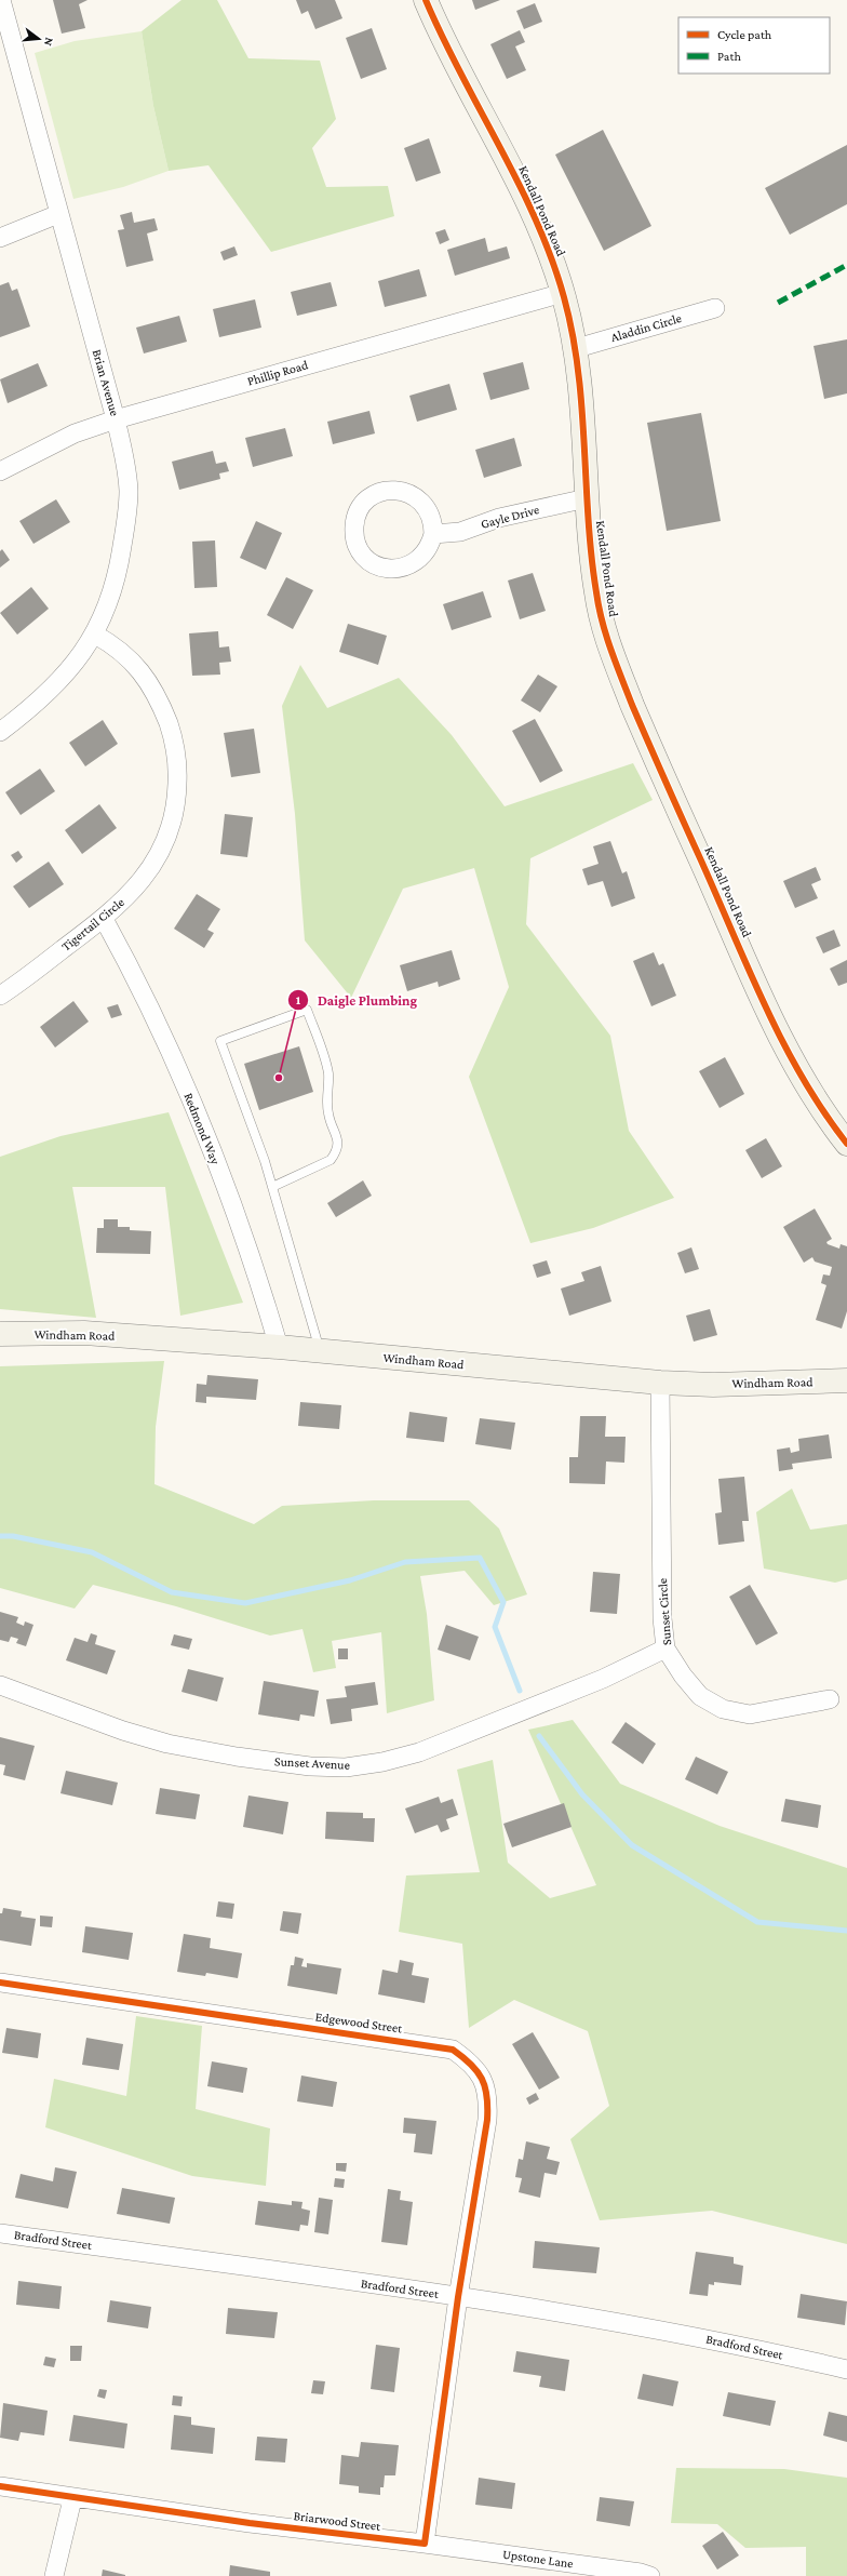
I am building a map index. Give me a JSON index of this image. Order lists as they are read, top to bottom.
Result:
{
  "streets": {
    "street": [
      "Kendall Pond Road",
      "Aladdin Circle",
      "Phillip Road",
      "Brian Avenue",
      "Gayle Drive",
      "Tigertail Circle",
      "Redmond Way",
      "Windham Road",
      "Sunset Circle",
      "Sunset Avenue",
      "Edgewood Street",
      "Bradford Street",
      "Briarwood Street",
      "Upstone Lane"
    ]
  },
  "crossings": [
    ["Kendall Pond Road", "Aladdin Circle"],
    ["Kendall Pond Road", "Phillip Road"],
    ["Kendall Pond Road", "Gayle Drive"],
    ["Phillip Road", "Brian Avenue"],
    ["Brian Avenue", "Tigertail Circle"],
    ["Tigertail Circle", "Redmond Way"],
    ["Redmond Way", "Windham Road"],
    ["Windham Road", "Sunset Circle"],
    ["Sunset Circle", "Sunset Avenue"],
    ["Edgewood Street", "Bradford Street"],
    ["Briarwood Street", "Upstone Lane"]
  ],
  "places": ["Daigle Plumbing"],
  "legend": ["Cycle path", "Path"],
  "north": "right"
}
